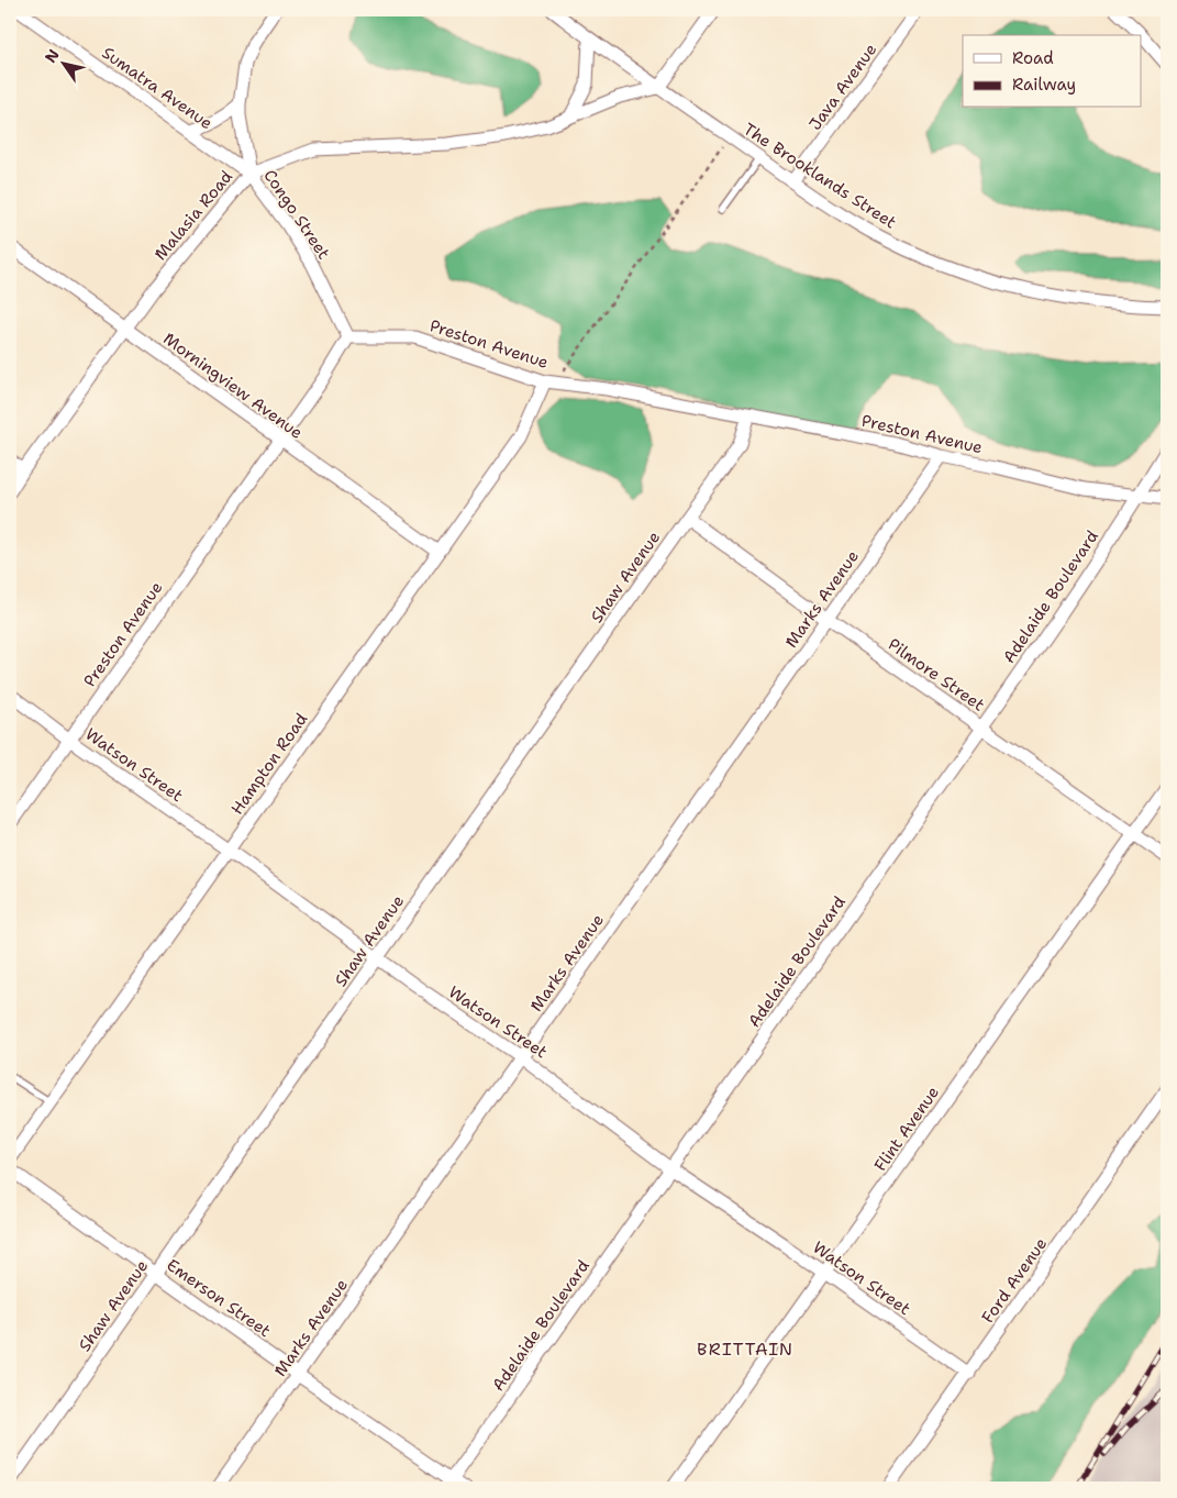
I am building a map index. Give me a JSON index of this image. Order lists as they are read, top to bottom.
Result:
{
  "streets": {
    "street": [
      "Java Avenue",
      "Sumatra Avenue",
      "The Brooklands Street",
      "Congo Street",
      "Malasia Road",
      "Preston Avenue",
      "Morningview Avenue",
      "Shaw Avenue",
      "Adelaide Boulevard",
      "Marks Avenue",
      "Pilmore Street",
      "Hampton Road",
      "Watson Street",
      "Flint Avenue",
      "Ford Avenue",
      "Emerson Street"
    ]
  },
  "crossings": [
    ["Java Avenue", "The Brooklands Street"],
    ["Sumatra Avenue", "Congo Street"],
    ["Sumatra Avenue", "Malasia Road"],
    ["The Brooklands Street", "Malasia Road"],
    ["Congo Street", "Malasia Road"],
    ["Congo Street", "Preston Avenue"],
    ["Malasia Road", "Morningview Avenue"],
    ["Preston Avenue", "Morningview Avenue"],
    ["Preston Avenue", "Shaw Avenue"],
    ["Preston Avenue", "Adelaide Boulevard"],
    ["Preston Avenue", "Marks Avenue"],
    ["Preston Avenue", "Hampton Road"],
    ["Preston Avenue", "Watson Street"],
    ["Morningview Avenue", "Hampton Road"],
    ["Shaw Avenue", "Pilmore Street"],
    ["Shaw Avenue", "Watson Street"],
    ["Shaw Avenue", "Emerson Street"],
    ["Adelaide Boulevard", "Pilmore Street"],
    ["Adelaide Boulevard", "Watson Street"],
    ["Adelaide Boulevard", "Emerson Street"],
    ["Marks Avenue", "Pilmore Street"],
    ["Marks Avenue", "Watson Street"],
    ["Marks Avenue", "Emerson Street"],
    ["Pilmore Street", "Flint Avenue"],
    ["Hampton Road", "Watson Street"],
    ["Watson Street", "Flint Avenue"],
    ["Watson Street", "Ford Avenue"]
  ],
  "districts": ["BRITTAIN"],
  "legend": ["Road", "Railway"],
  "north": "top left"
}
